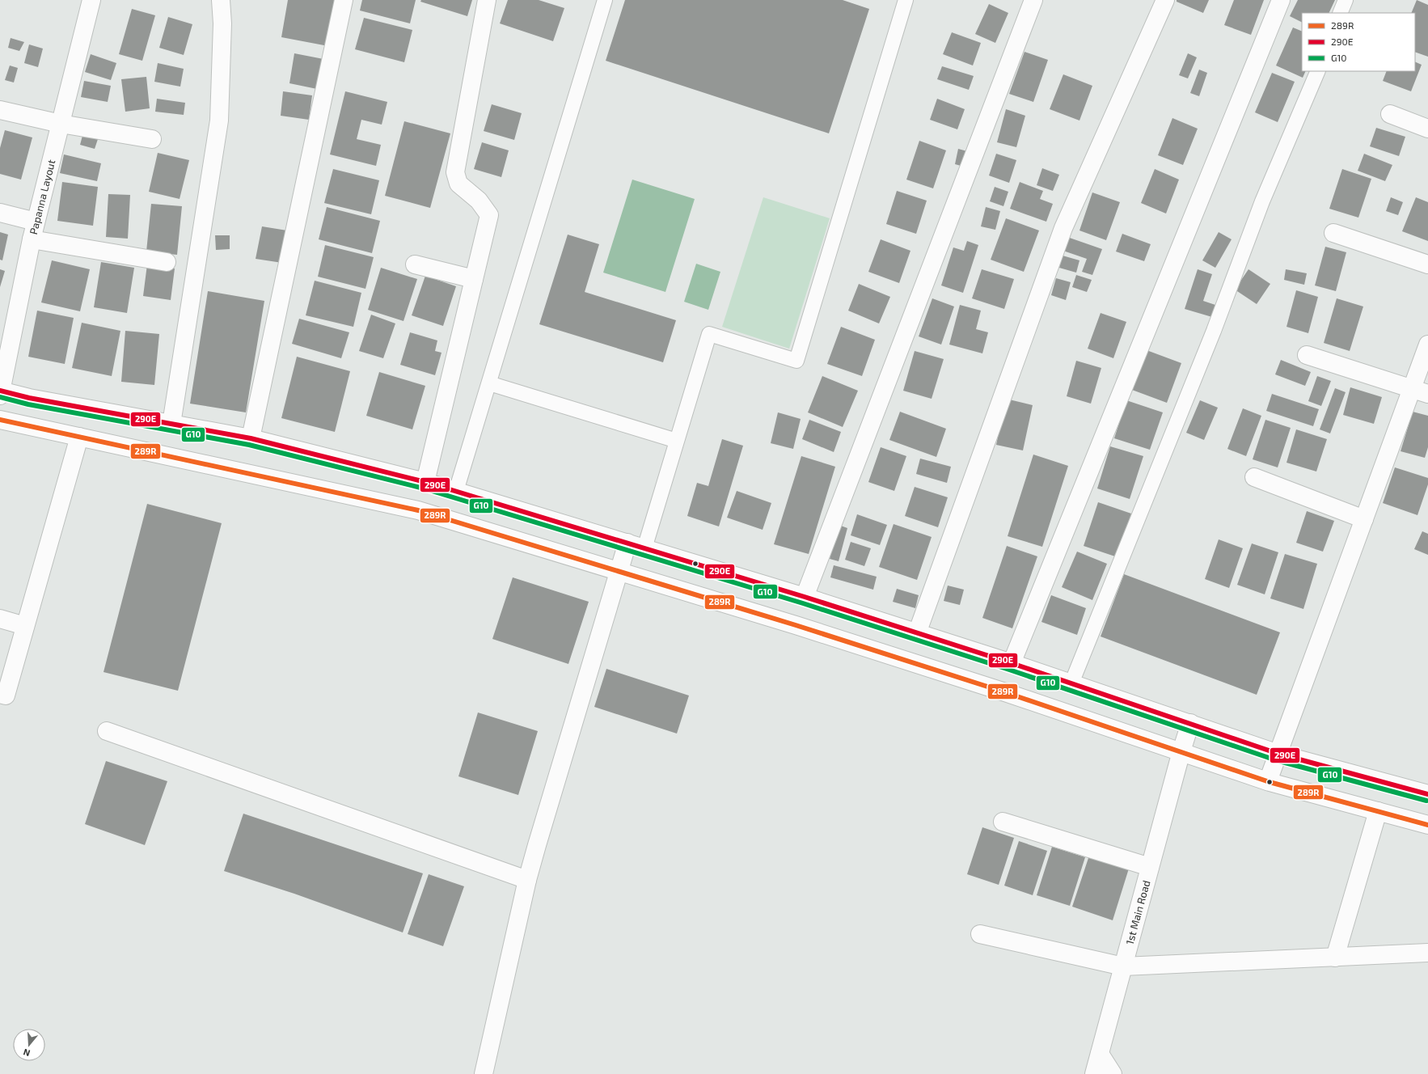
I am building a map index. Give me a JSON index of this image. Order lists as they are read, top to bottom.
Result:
{
  "streets": {
    "street": ["Papanna Layout", "1st Main Road"]
  },
  "lines": ["transit line 290E", "transit line G10", "transit line 289R"],
  "legend": ["289R", "290E", "G10"],
  "north": "bottom"
}
